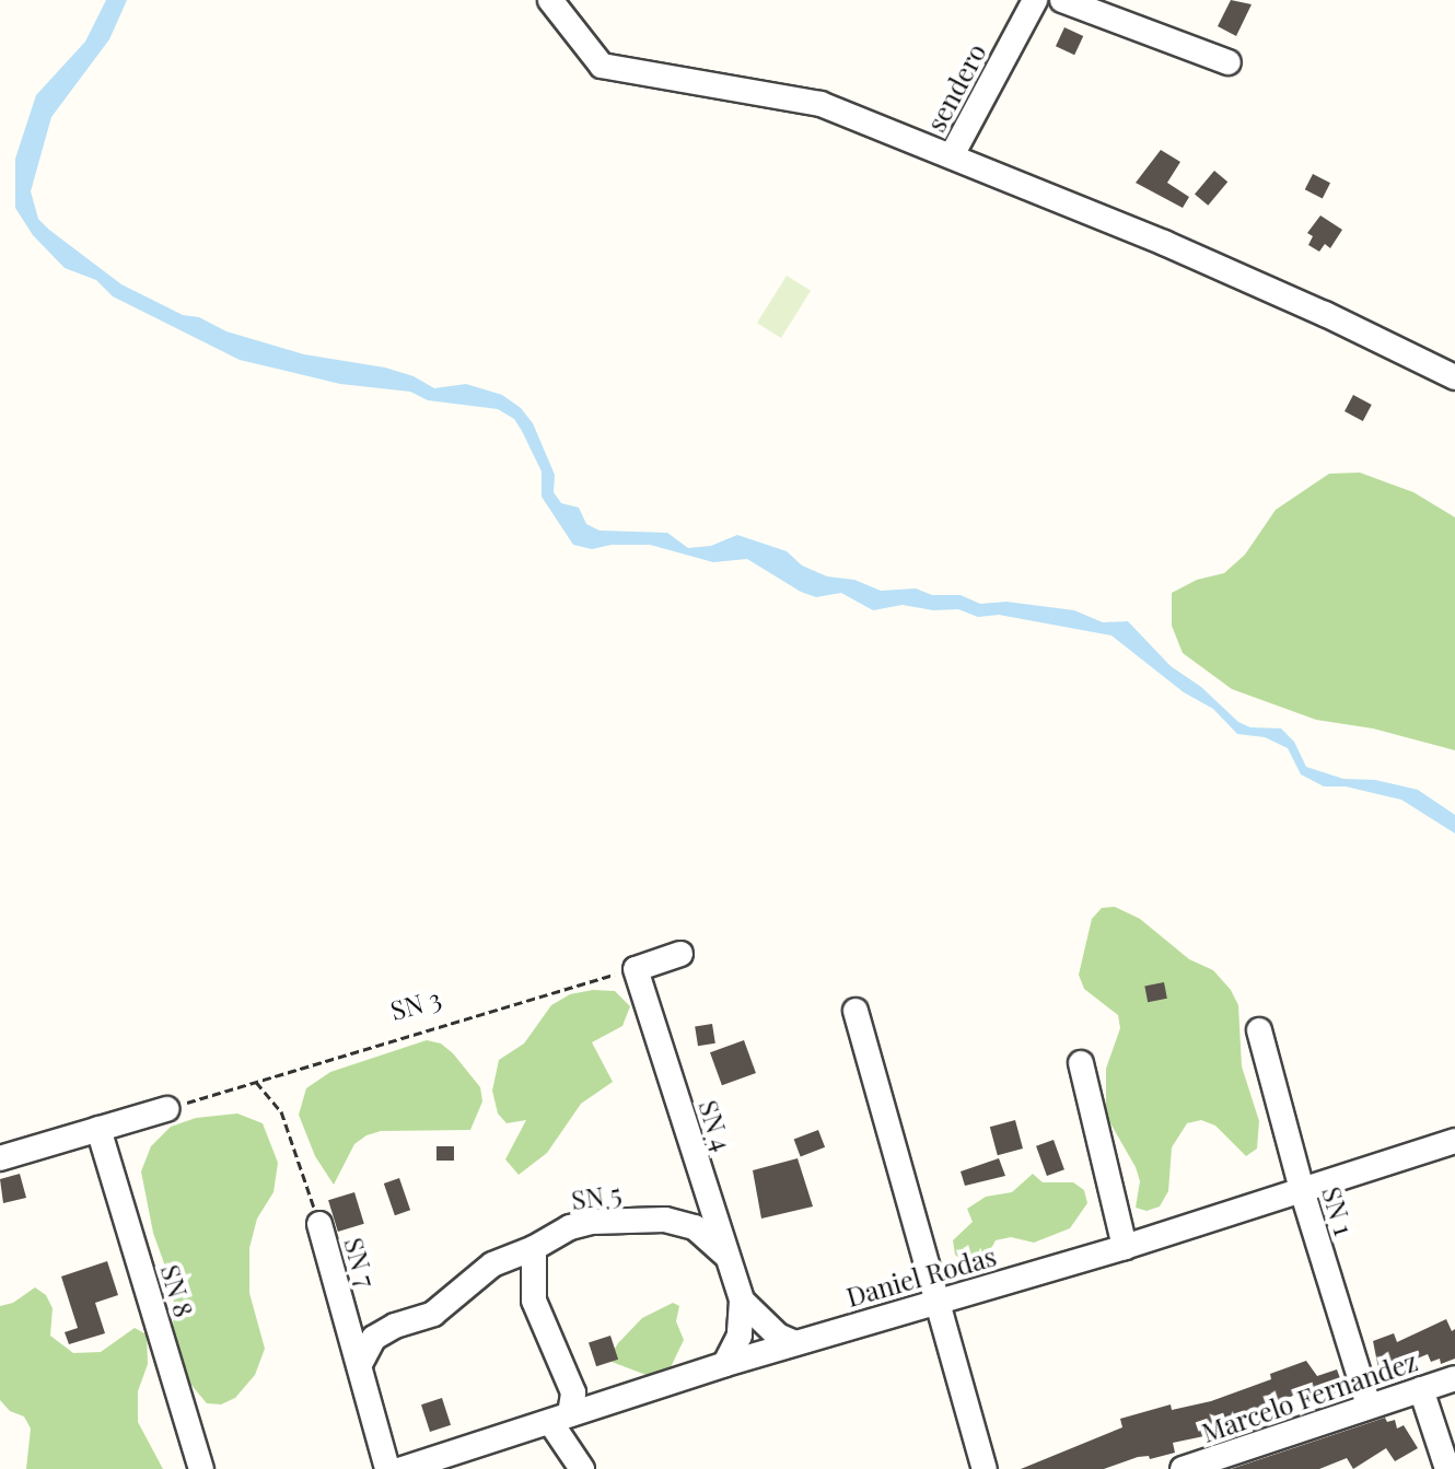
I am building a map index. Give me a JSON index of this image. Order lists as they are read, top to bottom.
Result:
{
  "streets": {
    "street": [
      "sendero",
      "SN 4",
      "SN 5",
      "SN 1",
      "SN 7",
      "Daniel Rodas",
      "SN 8",
      "Marcelo Fernandez"
    ],
    "path": ["SN 3"]
  },
  "crossings": [
    ["SN 3", "SN 4"],
    ["SN 3", "SN 7"],
    ["SN 4", "SN 5"],
    ["SN 4", "Daniel Rodas"],
    ["SN 5", "SN 7"],
    ["SN 1", "Daniel Rodas"],
    ["SN 1", "Marcelo Fernandez"]
  ]
}
